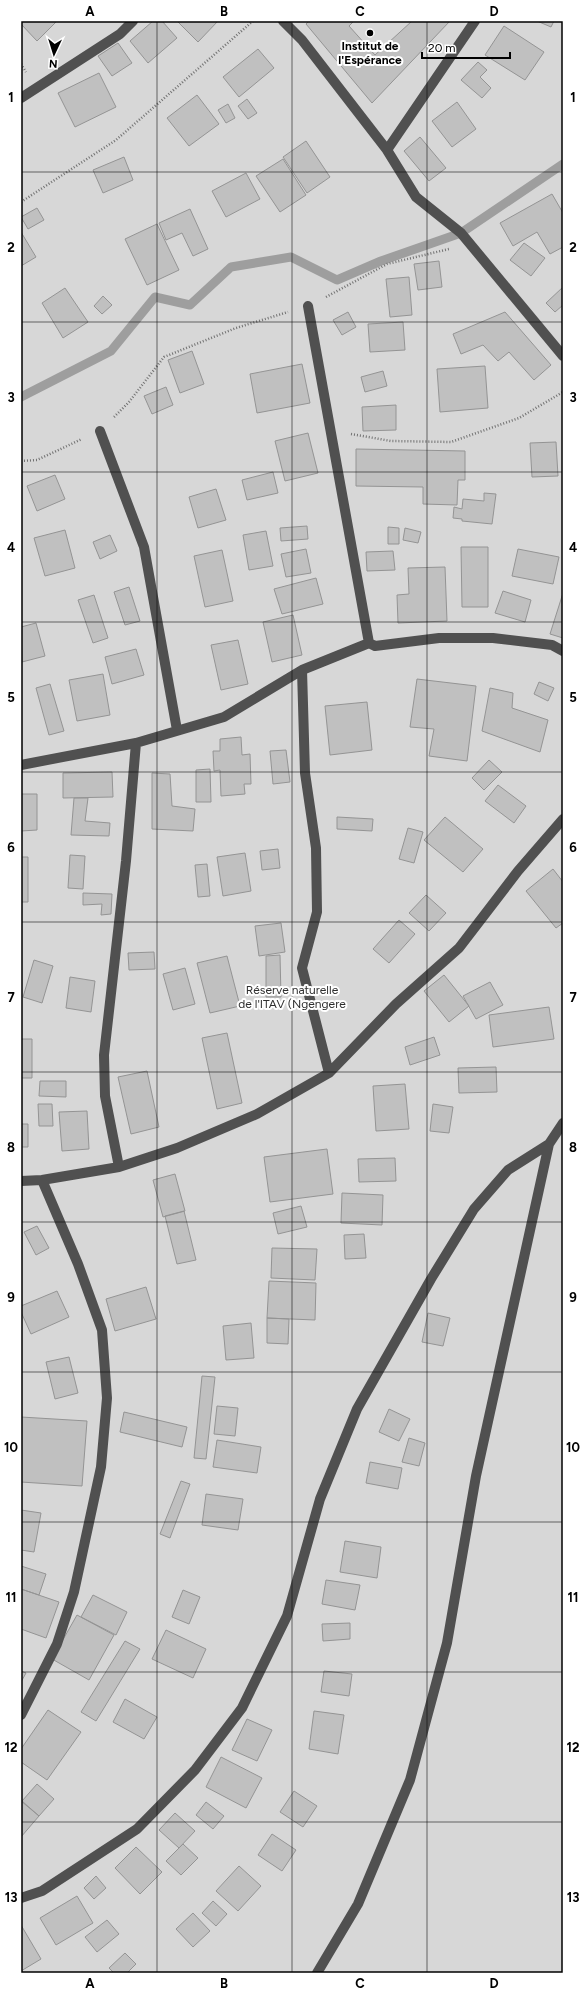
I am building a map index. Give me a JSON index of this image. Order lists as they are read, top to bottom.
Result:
{
  "parks": ["Réserve naturelle de l'ITAV (Ngengere"],
  "places": ["Institut de l'Espérance"],
  "scale_bar": "20 m",
  "north": "bottom",
  "grid": {
    "columns": [
      "A",
      "B",
      "C",
      "D"
    ],
    "rows": [
      "1",
      "2",
      "3",
      "4",
      "5",
      "6",
      "7",
      "8",
      "9",
      "10",
      "11",
      "12",
      "13"
    ]
  }
}
